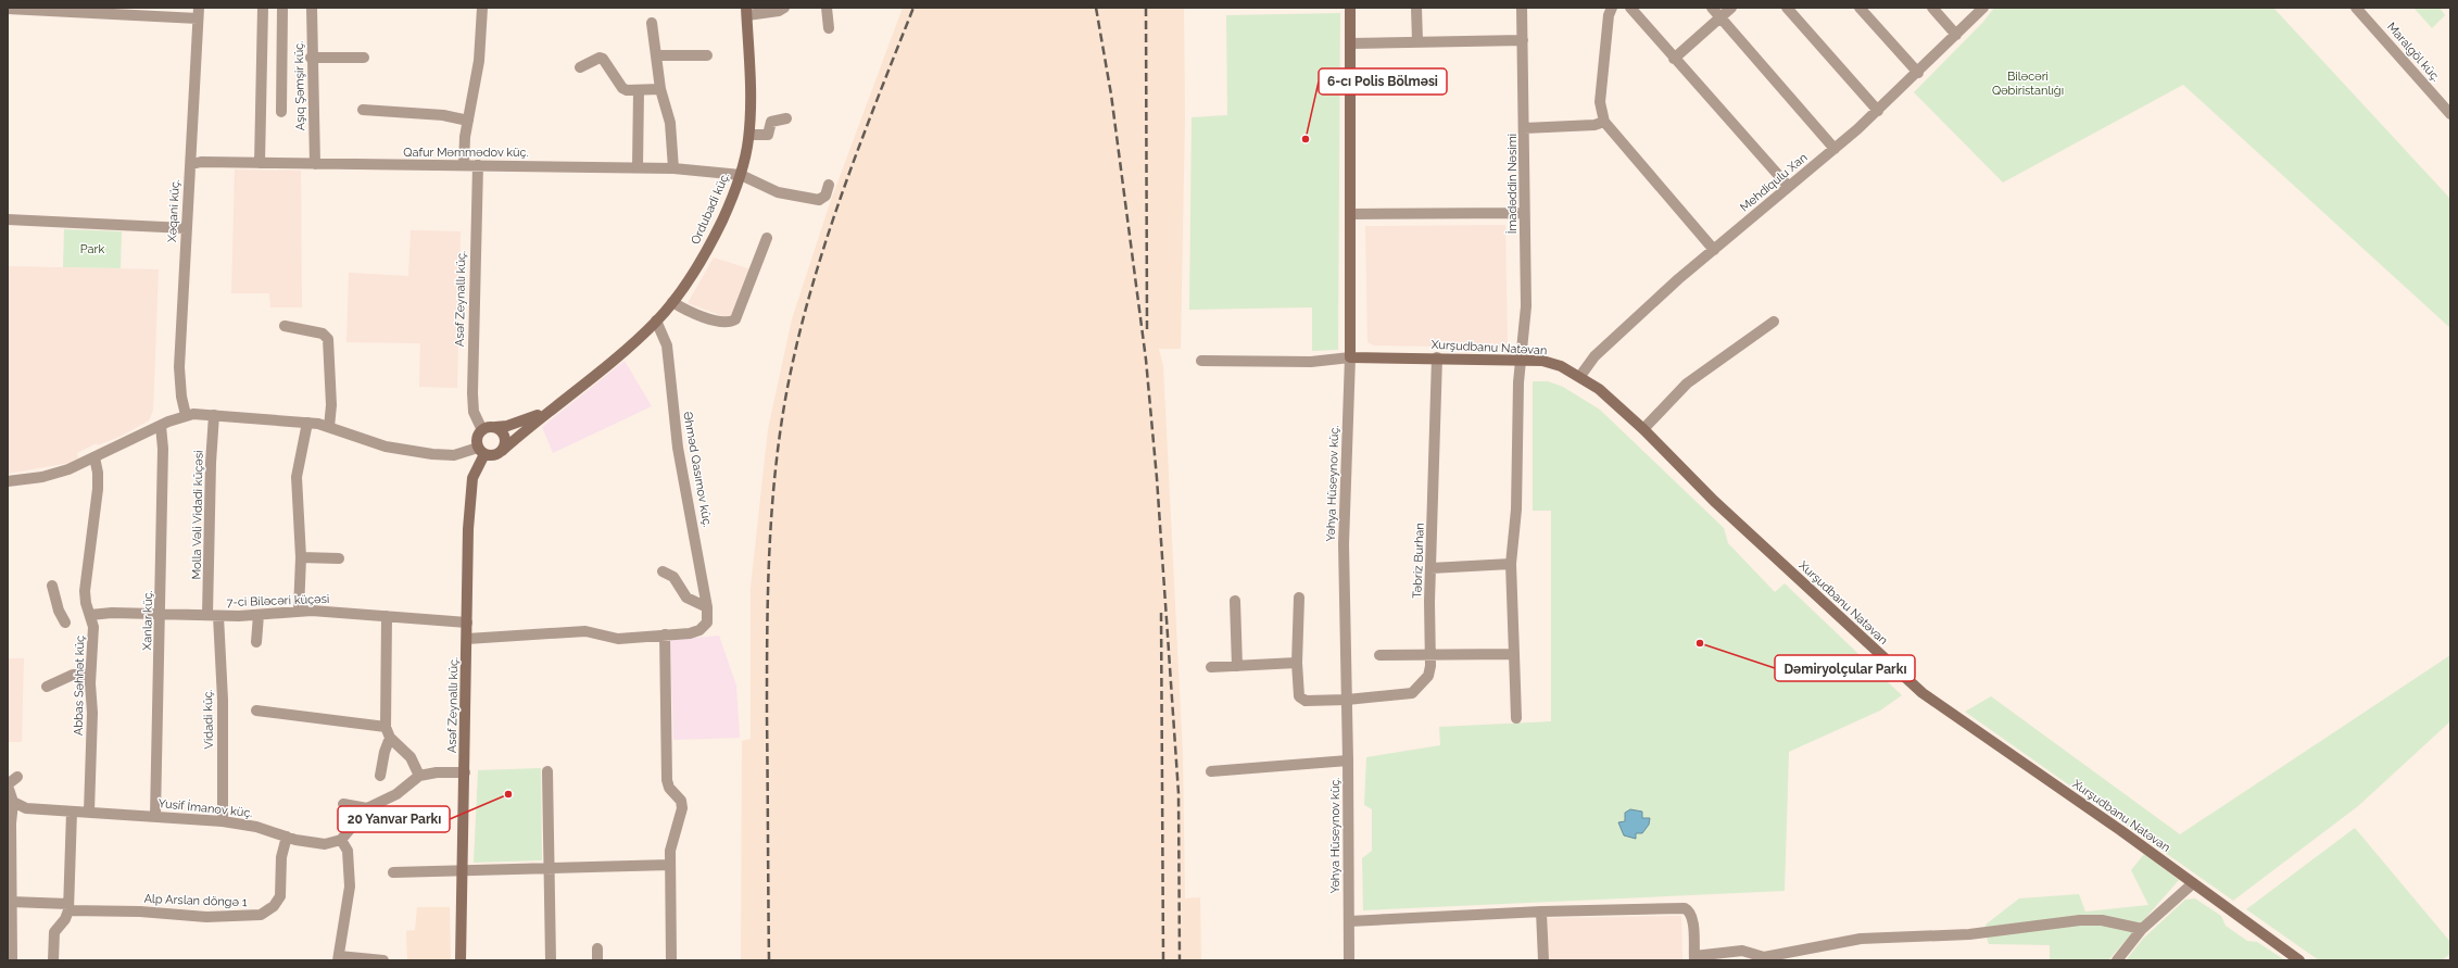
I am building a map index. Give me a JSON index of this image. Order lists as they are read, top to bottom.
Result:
{
  "streets": {
    "main road": [
      "Ordubadi küç.",
      "Asəf Zeynallı küç.",
      "Xurşudbanu Natəvan",
      "Yəhya Hüseynov küç."
    ],
    "street": [
      "Maralgöl küç.",
      "Aşıq Şəmşir küç.",
      "Qafur Məmmədov küç.",
      "Mehdiqulu Xan",
      "İmadəddin Nəsimi",
      "Xəqani küç.",
      "Əhməd Qasımov küç.",
      "Molla Vəli Vidadi küçəsi",
      "Təbriz Burhan",
      "7-ci Biləcəri küçəsi",
      "Xanlar küç.",
      "Abbas Səhhət küç",
      "Vidadi küç.",
      "Yusif İmanov küç.",
      "Alp Arslan döngə 1"
    ]
  },
  "crossings": [
    ["Aşıq Şəmşir küç.", "Qafur Məmmədov küç."],
    ["Qafur Məmmədov küç.", "Ordubadi küç."],
    ["Qafur Məmmədov küç.", "Xəqani küç."],
    ["Qafur Məmmədov küç.", "Asəf Zeynallı küç."],
    ["Mehdiqulu Xan", "Xurşudbanu Natəvan"],
    ["İmadəddin Nəsimi", "Xurşudbanu Natəvan"],
    ["Ordubadi küç.", "Asəf Zeynallı küç."],
    ["Ordubadi küç.", "Əhməd Qasımov küç."],
    ["Asəf Zeynallı küç.", "7-ci Biləcəri küçəsi"],
    ["Xurşudbanu Natəvan", "Yəhya Hüseynov küç."],
    ["Xurşudbanu Natəvan", "Təbriz Burhan"],
    ["Yəhya Hüseynov küç.", "Təbriz Burhan"],
    ["Molla Vəli Vidadi küçəsi", "7-ci Biləcəri küçəsi"],
    ["Molla Vəli Vidadi küçəsi", "Vidadi küç."],
    ["7-ci Biləcəri küçəsi", "Xanlar küç."],
    ["7-ci Biləcəri küçəsi", "Abbas Səhhət küç"],
    ["7-ci Biləcəri küçəsi", "Vidadi küç."],
    ["Xanlar küç.", "Yusif İmanov küç."],
    ["Abbas Səhhət küç", "Yusif İmanov küç."],
    ["Vidadi küç.", "Yusif İmanov küç."],
    ["Yusif İmanov küç.", "Alp Arslan döngə 1"]
  ],
  "parks": ["Biləcəri Qəbiristanlığı", "Park"],
  "places": ["6-cı Polis Bölməsi", "Dəmiryolçular Parkı", "20 Yanvar Parkı"]
}
